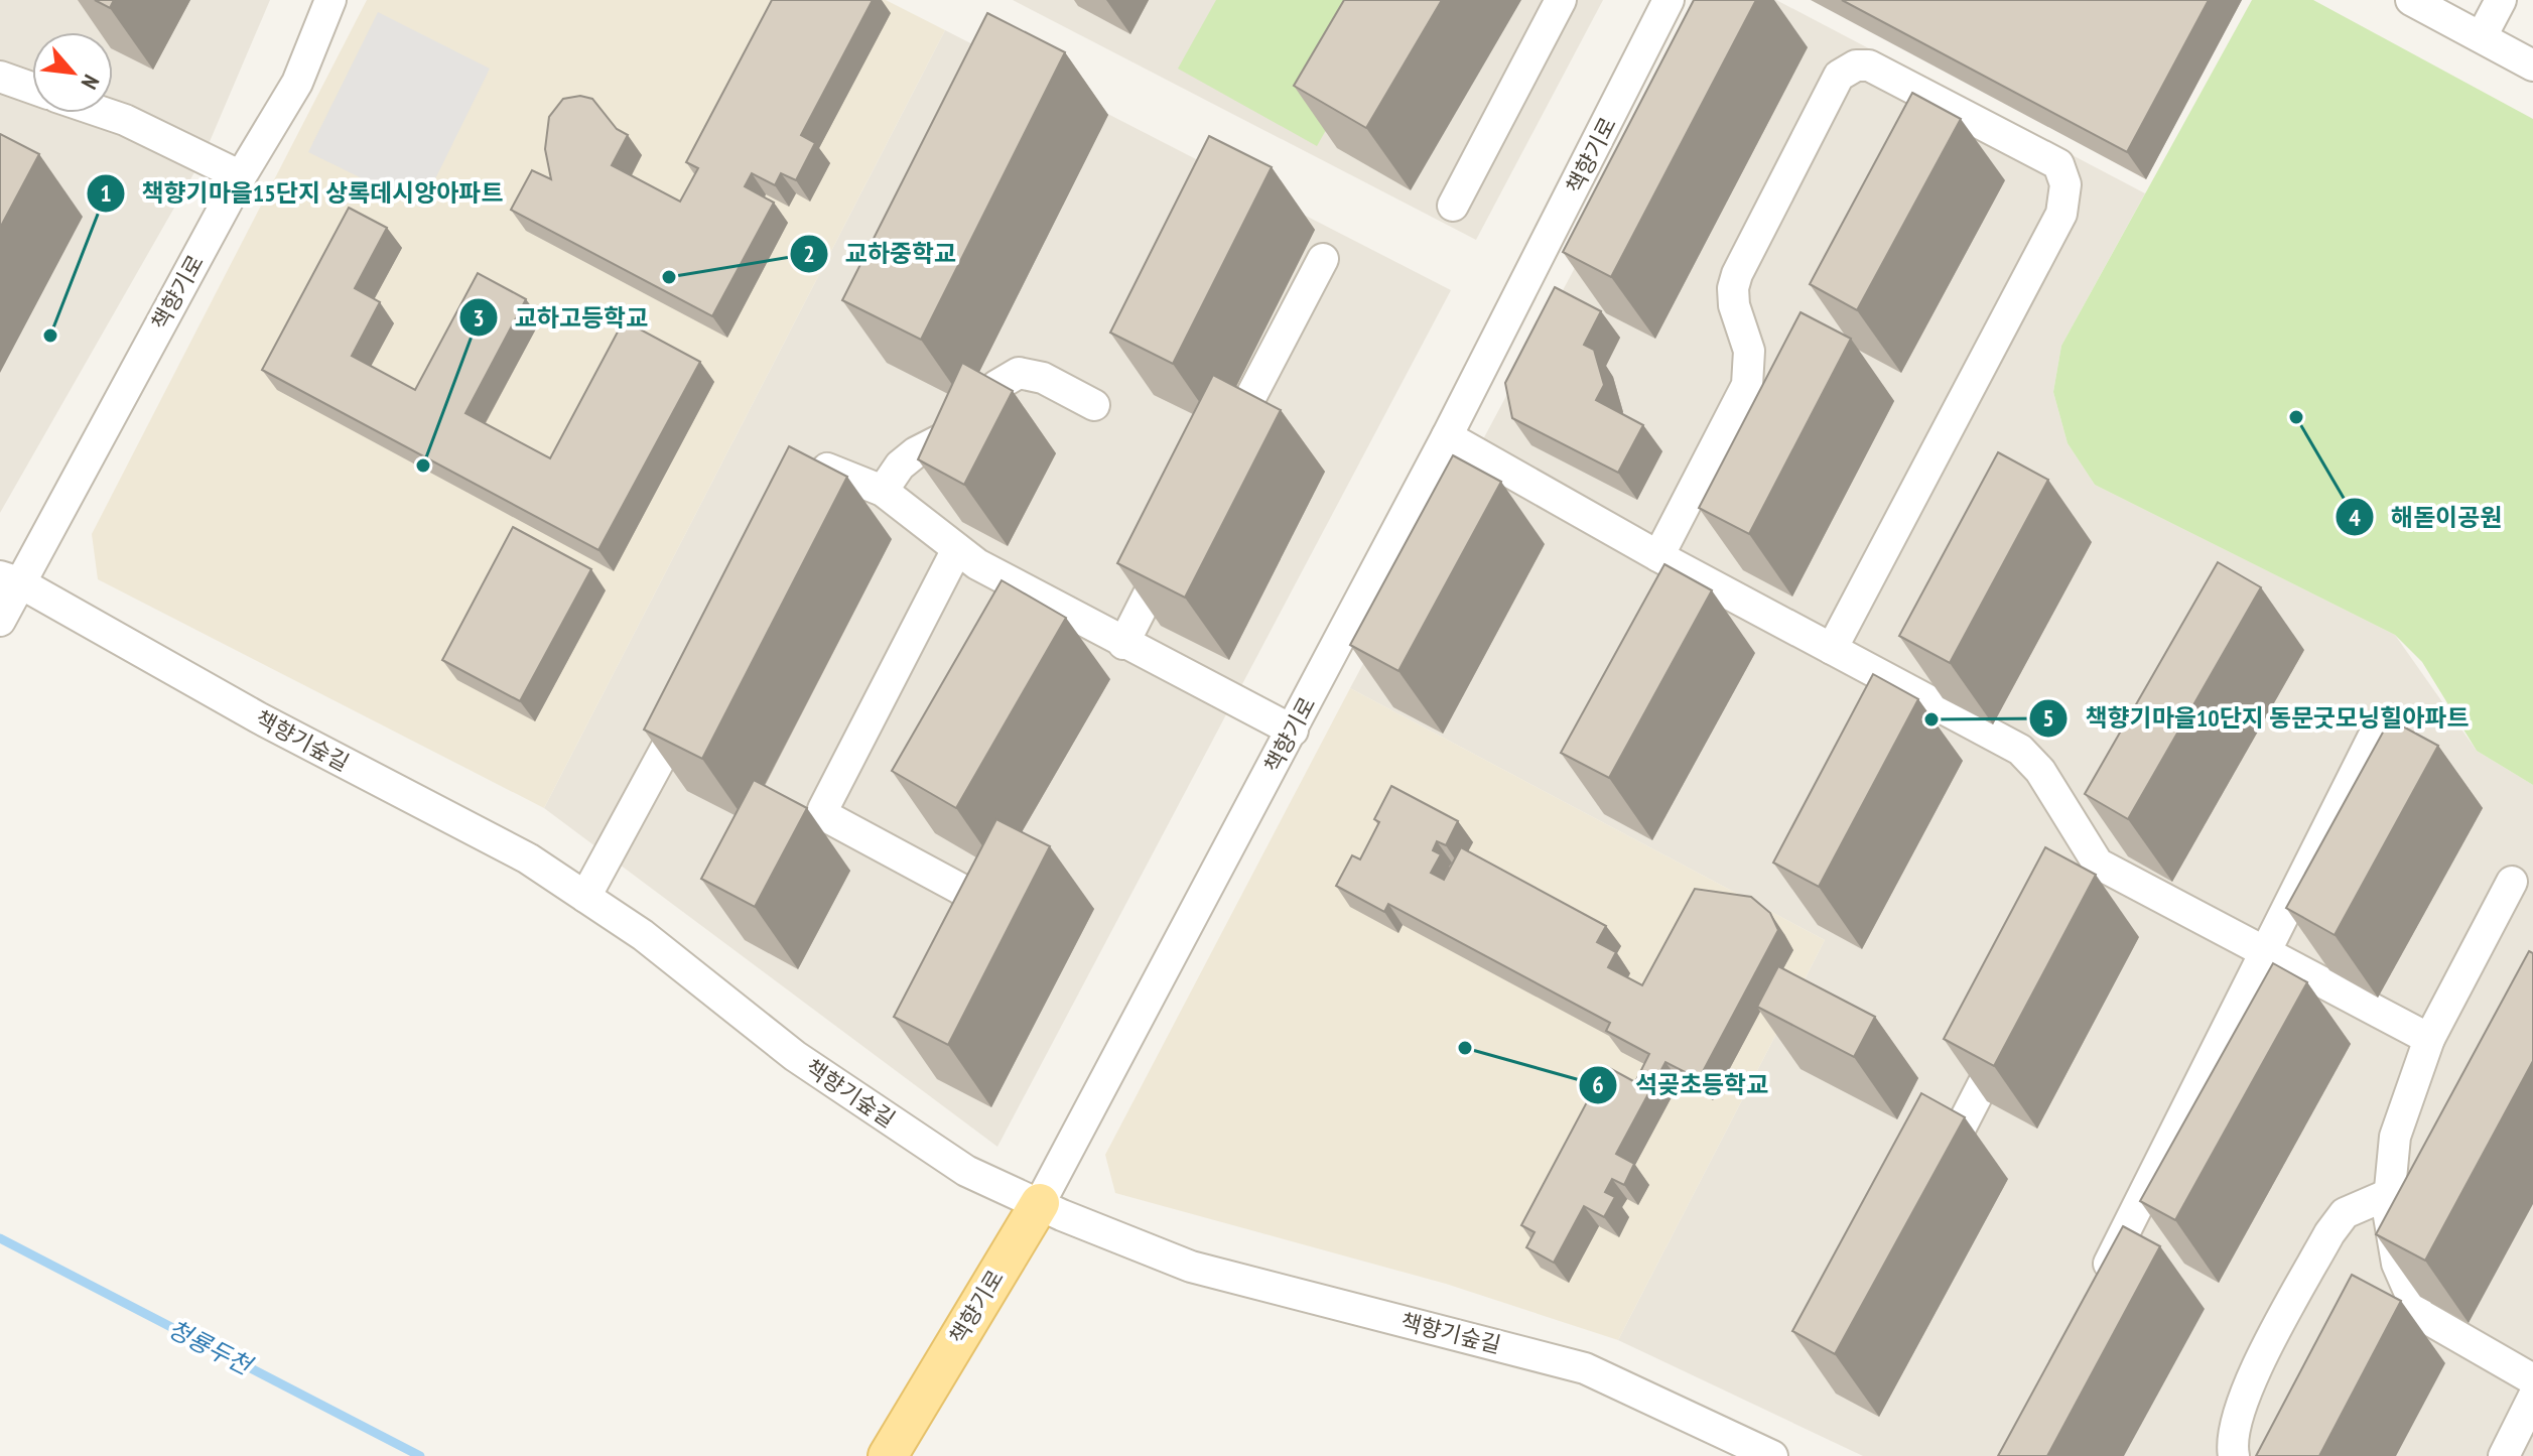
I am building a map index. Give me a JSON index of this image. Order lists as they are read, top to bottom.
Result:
{
  "streets": {
    "main road": ["책향기로"],
    "street": ["책향기숲길"]
  },
  "crossings": [
    ["책향기로", "책향기숲길"]
  ],
  "water": ["청룡두천"],
  "places": [
    "교하중학교",
    "책향기마을15단지 상록데시앙아파트",
    "해돋이공원",
    "교하고등학교",
    "책향기마을10단지 동문굿모닝힐아파트",
    "석곶초등학교"
  ],
  "north": "bottom right"
}
